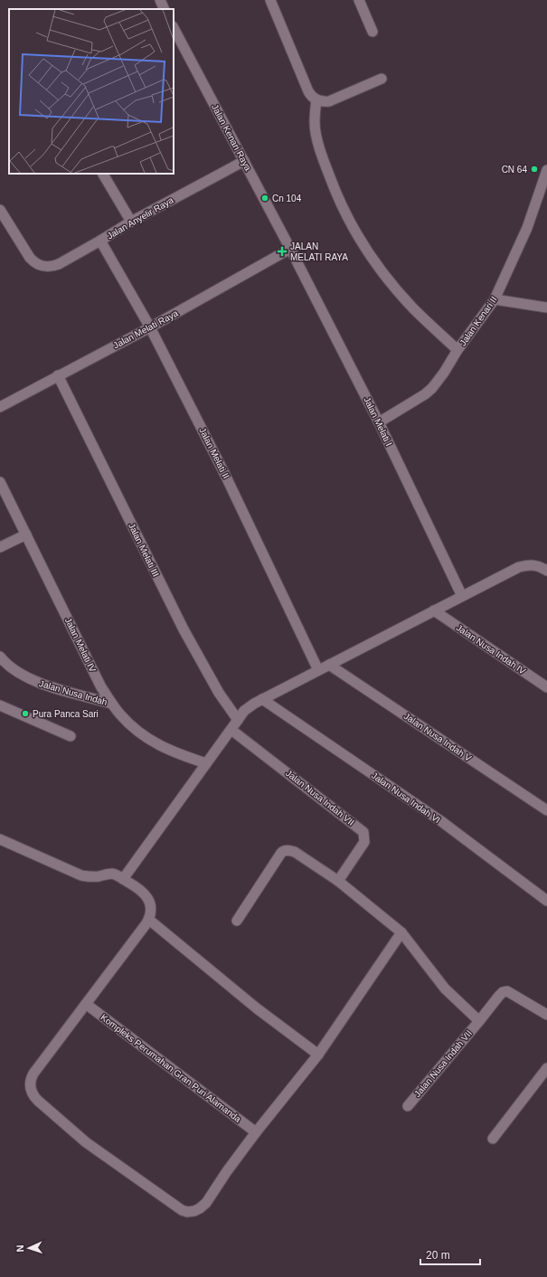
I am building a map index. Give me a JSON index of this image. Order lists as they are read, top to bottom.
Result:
{
  "streets": {
    "street": [
      "Jalan Kenari Raya",
      "Jalan Anyelir Raya",
      "Jalan Kenari II",
      "Jalan Melati Raya",
      "Jalan Melati I",
      "Jalan Melati II",
      "Jalan Melati III",
      "Jalan Melati IV",
      "Jalan Nusa Indah IV",
      "Jalan Nusa Indah",
      "Jalan Nusa Indah V",
      "Jalan Nusa Indah VII",
      "Jalan Nusa Indah VI",
      "Kompleks Perumahan Gran Puri Alamanda"
    ]
  },
  "crossings": [
    ["Jalan Kenari Raya", "Jalan Anyelir Raya"],
    ["Jalan Kenari Raya", "Jalan Melati Raya"],
    ["Jalan Kenari Raya", "Jalan Melati I"],
    ["Jalan Anyelir Raya", "Jalan Melati II"],
    ["Jalan Kenari II", "Jalan Melati I"],
    ["Jalan Melati Raya", "Jalan Melati I"],
    ["Jalan Melati Raya", "Jalan Melati II"],
    ["Jalan Melati Raya", "Jalan Melati III"],
    ["Jalan Melati IV", "Jalan Nusa Indah"]
  ],
  "places": {
    "other": ["CN 64", "Cn 104", "Pura Panca Sari"],
    "health": ["JALAN MELATI RAYA"]
  },
  "scale_bar": "20 m",
  "north": "left"
}
